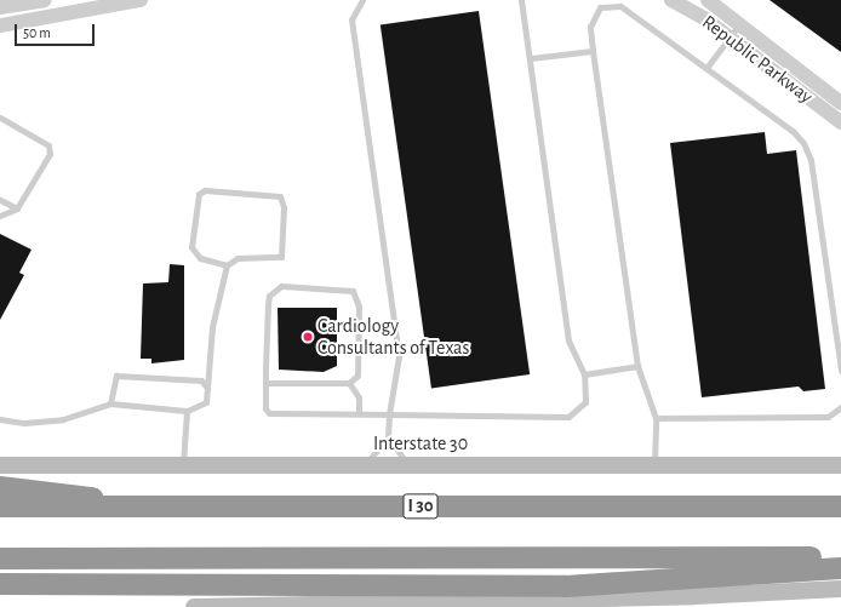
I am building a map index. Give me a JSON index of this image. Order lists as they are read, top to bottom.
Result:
{
  "streets": {
    "highway": ["I 30"],
    "main road": ["Interstate 30"],
    "street": ["Republic Parkway"]
  },
  "places": ["Cardiology Consultants of Texas"],
  "scale_bar": "50 m"
}
